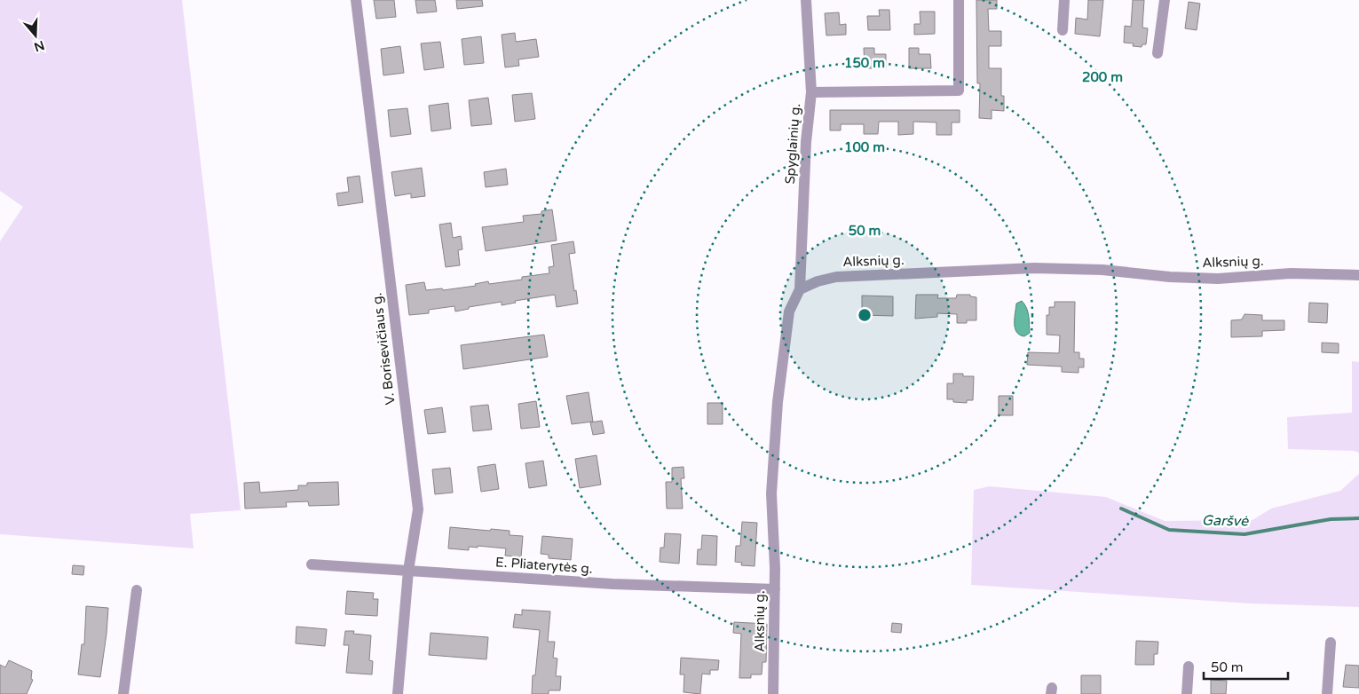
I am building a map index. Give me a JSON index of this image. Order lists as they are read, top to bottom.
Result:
{
  "streets": {
    "street": [
      "Spyglainių g.",
      "Alksnių g.",
      "V. Borisevičiaus g.",
      "E. Pliaterytės g."
    ]
  },
  "crossings": [
    ["Spyglainių g.", "Alksnių g."],
    ["Alksnių g.", "E. Pliaterytės g."],
    ["V. Borisevičiaus g.", "E. Pliaterytės g."]
  ],
  "water": ["Garšvė"],
  "scale_bar": "50 m",
  "north": "bottom",
  "rings": [
    "150 m",
    "200 m",
    "100 m",
    "50 m"
  ]
}
